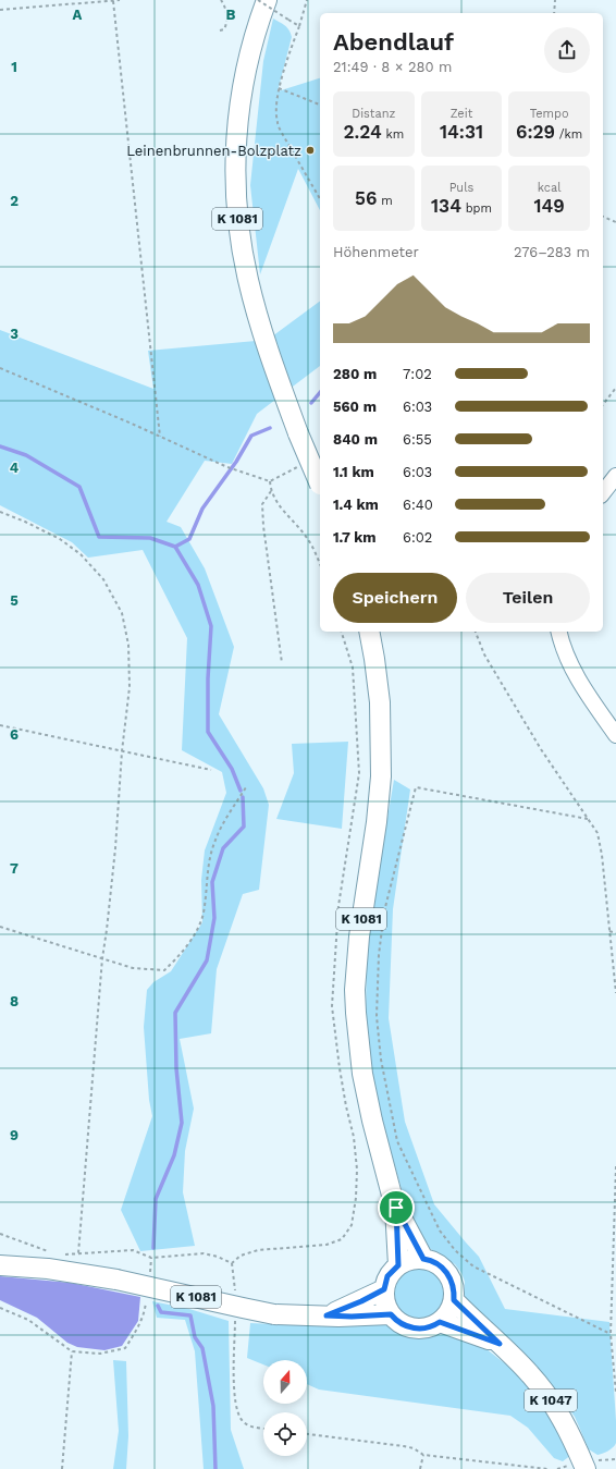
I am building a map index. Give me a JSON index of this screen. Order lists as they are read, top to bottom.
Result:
{
  "streets": {
    "main road": ["K 1081", "K 1047"]
  },
  "crossings": [
    ["K 1081", "K 1047"]
  ],
  "places": ["Leinenbrunnen-Bolzplatz"],
  "north": "top",
  "page": {
    "heading": ["Abendlauf", "21:49 · 8 × 280 m"],
    "stats": [
      ["Distanz", "2.24 km"],
      ["Zeit", "14:31"],
      ["Tempo", "6:29 /km"],
      ["56 m"],
      ["Puls", "134 bpm"],
      ["kcal", "149"]
    ],
    "chart": ["Höhenmeter", "276–283 m"],
    "list": [
      {
        "name": "280 m",
        "note": "7:02"
      },
      {
        "name": "560 m",
        "note": "6:03"
      },
      {
        "name": "840 m",
        "note": "6:55"
      },
      {
        "name": "1.1 km",
        "note": "6:03"
      },
      {
        "name": "1.4 km",
        "note": "6:40"
      },
      {
        "name": "1.7 km",
        "note": "6:02"
      }
    ],
    "buttons": ["Speichern", "Teilen"]
  },
  "grid": {
    "columns": ["A", "B"],
    "rows": [
      "1",
      "2",
      "3",
      "4",
      "5",
      "6",
      "7",
      "8",
      "9"
    ]
  }
}
